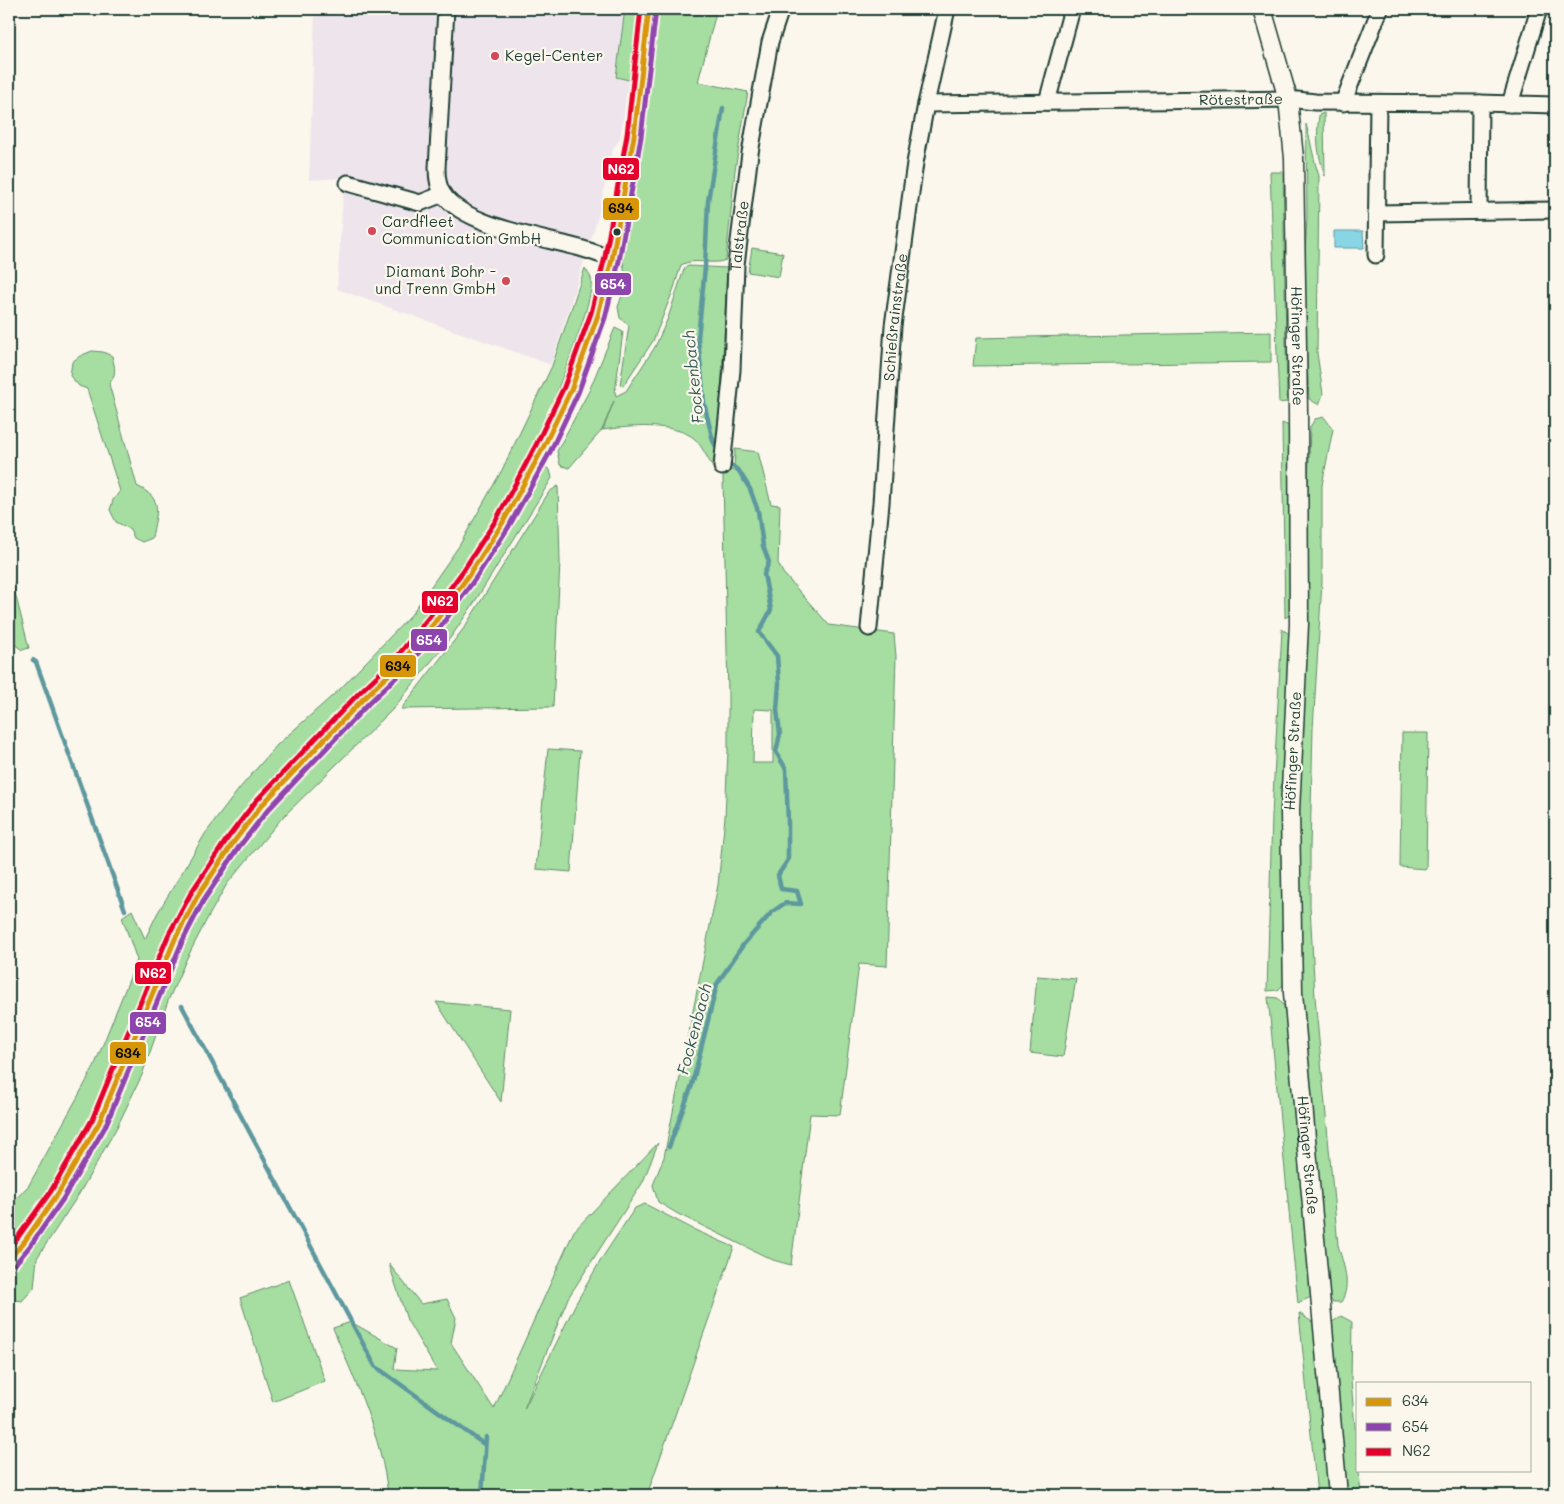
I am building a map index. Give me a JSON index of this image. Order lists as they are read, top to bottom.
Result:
{
  "streets": {
    "street": [
      "Rötestraße",
      "Talstraße",
      "Schießrainstraße",
      "Höfinger Straße"
    ]
  },
  "crossings": [
    ["Rötestraße", "Schießrainstraße"],
    ["Rötestraße", "Höfinger Straße"]
  ],
  "water": ["Fockenbach"],
  "places": ["Kegel-Center", "Cardfleet Communication GmbH", "Diamant Bohr - und Trenn GmbH"],
  "lines": ["transit line 634", "transit line N62", "transit line 654"],
  "legend": ["634", "654", "N62"]
}
